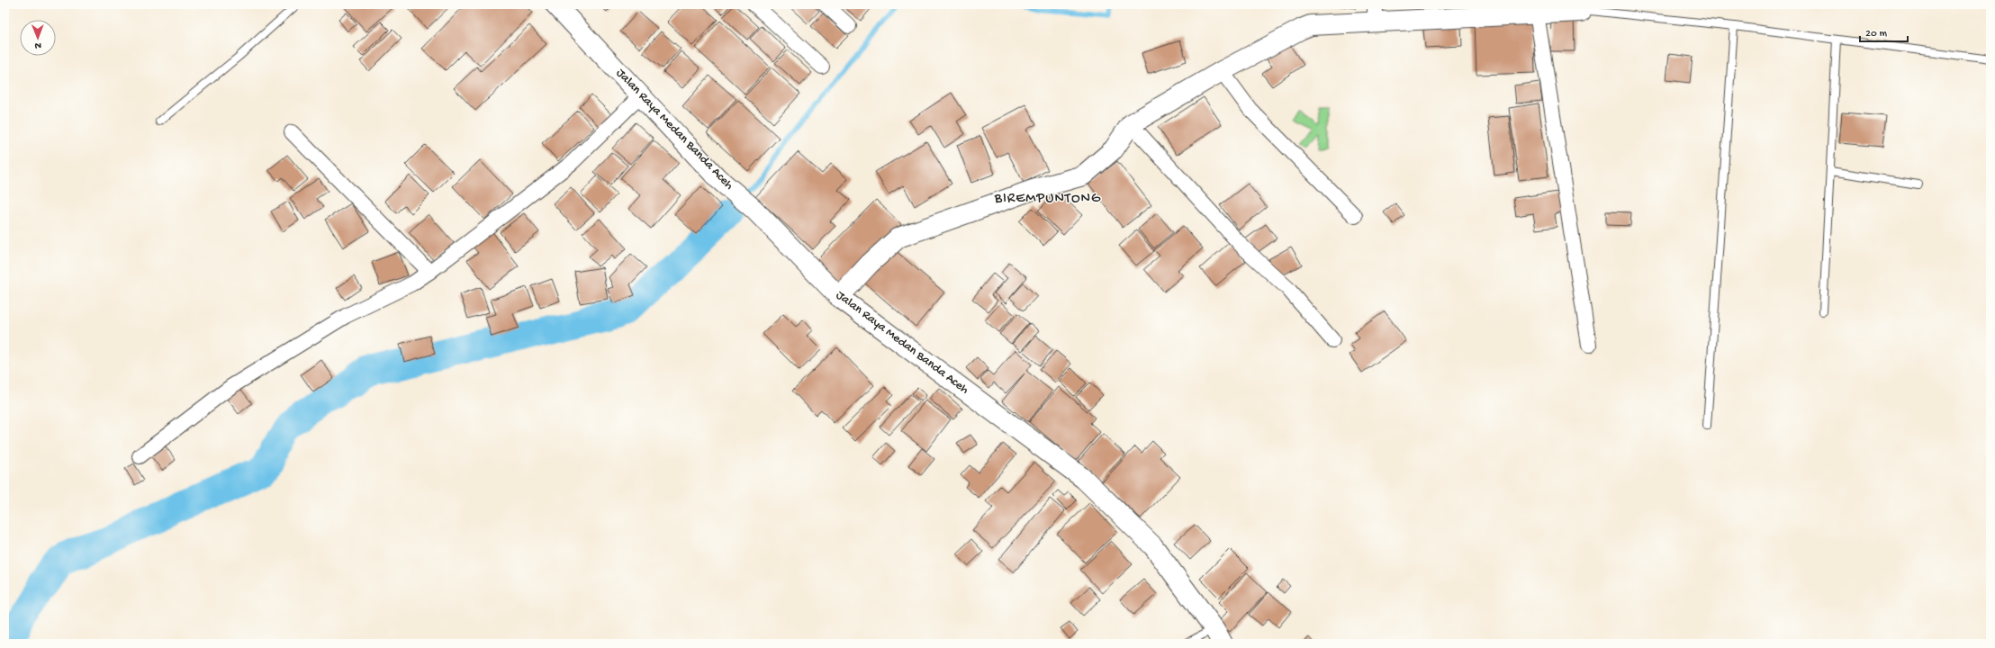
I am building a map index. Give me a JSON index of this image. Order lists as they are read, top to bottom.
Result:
{
  "streets": {
    "main road": ["Jalan Raya Medan Banda Aceh"]
  },
  "districts": ["BIREMPUNTONG"],
  "scale_bar": "20 m",
  "north": "bottom"
}
